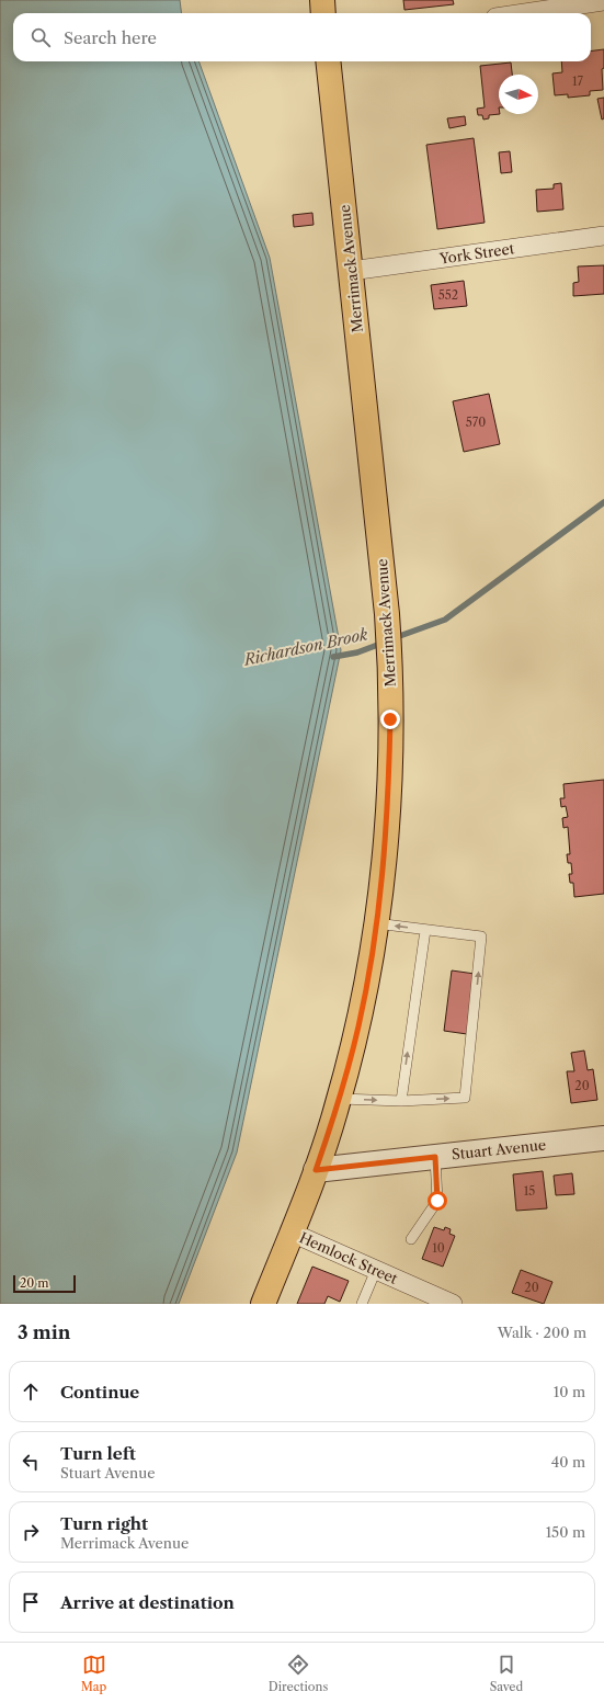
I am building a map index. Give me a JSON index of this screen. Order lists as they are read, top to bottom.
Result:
{
  "streets": {
    "main road": ["Merrimack Avenue"],
    "street": ["York Street", "Stuart Avenue", "Hemlock Street"]
  },
  "crossings": [
    ["York Street", "Merrimack Avenue"],
    ["Merrimack Avenue", "Stuart Avenue"],
    ["Merrimack Avenue", "Hemlock Street"]
  ],
  "water": ["Richardson Brook"],
  "house_numbers": [
    "17",
    "552",
    "570",
    "20",
    "15",
    "10",
    "20"
  ],
  "scale_bar": "20 m",
  "north": "right",
  "page": {
    "search": "Search here",
    "scale": "20 m",
    "heading": ["3 min", "Walk · 200 m"],
    "list": [
      ["Continue", "10 m"],
      ["Turn left", "Stuart Avenue", "40 m"],
      ["Turn right", "Merrimack Avenue", "150 m"],
      "Arrive at destination"
    ],
    "nav": ["Map", "Directions", "Saved"]
  }
}
